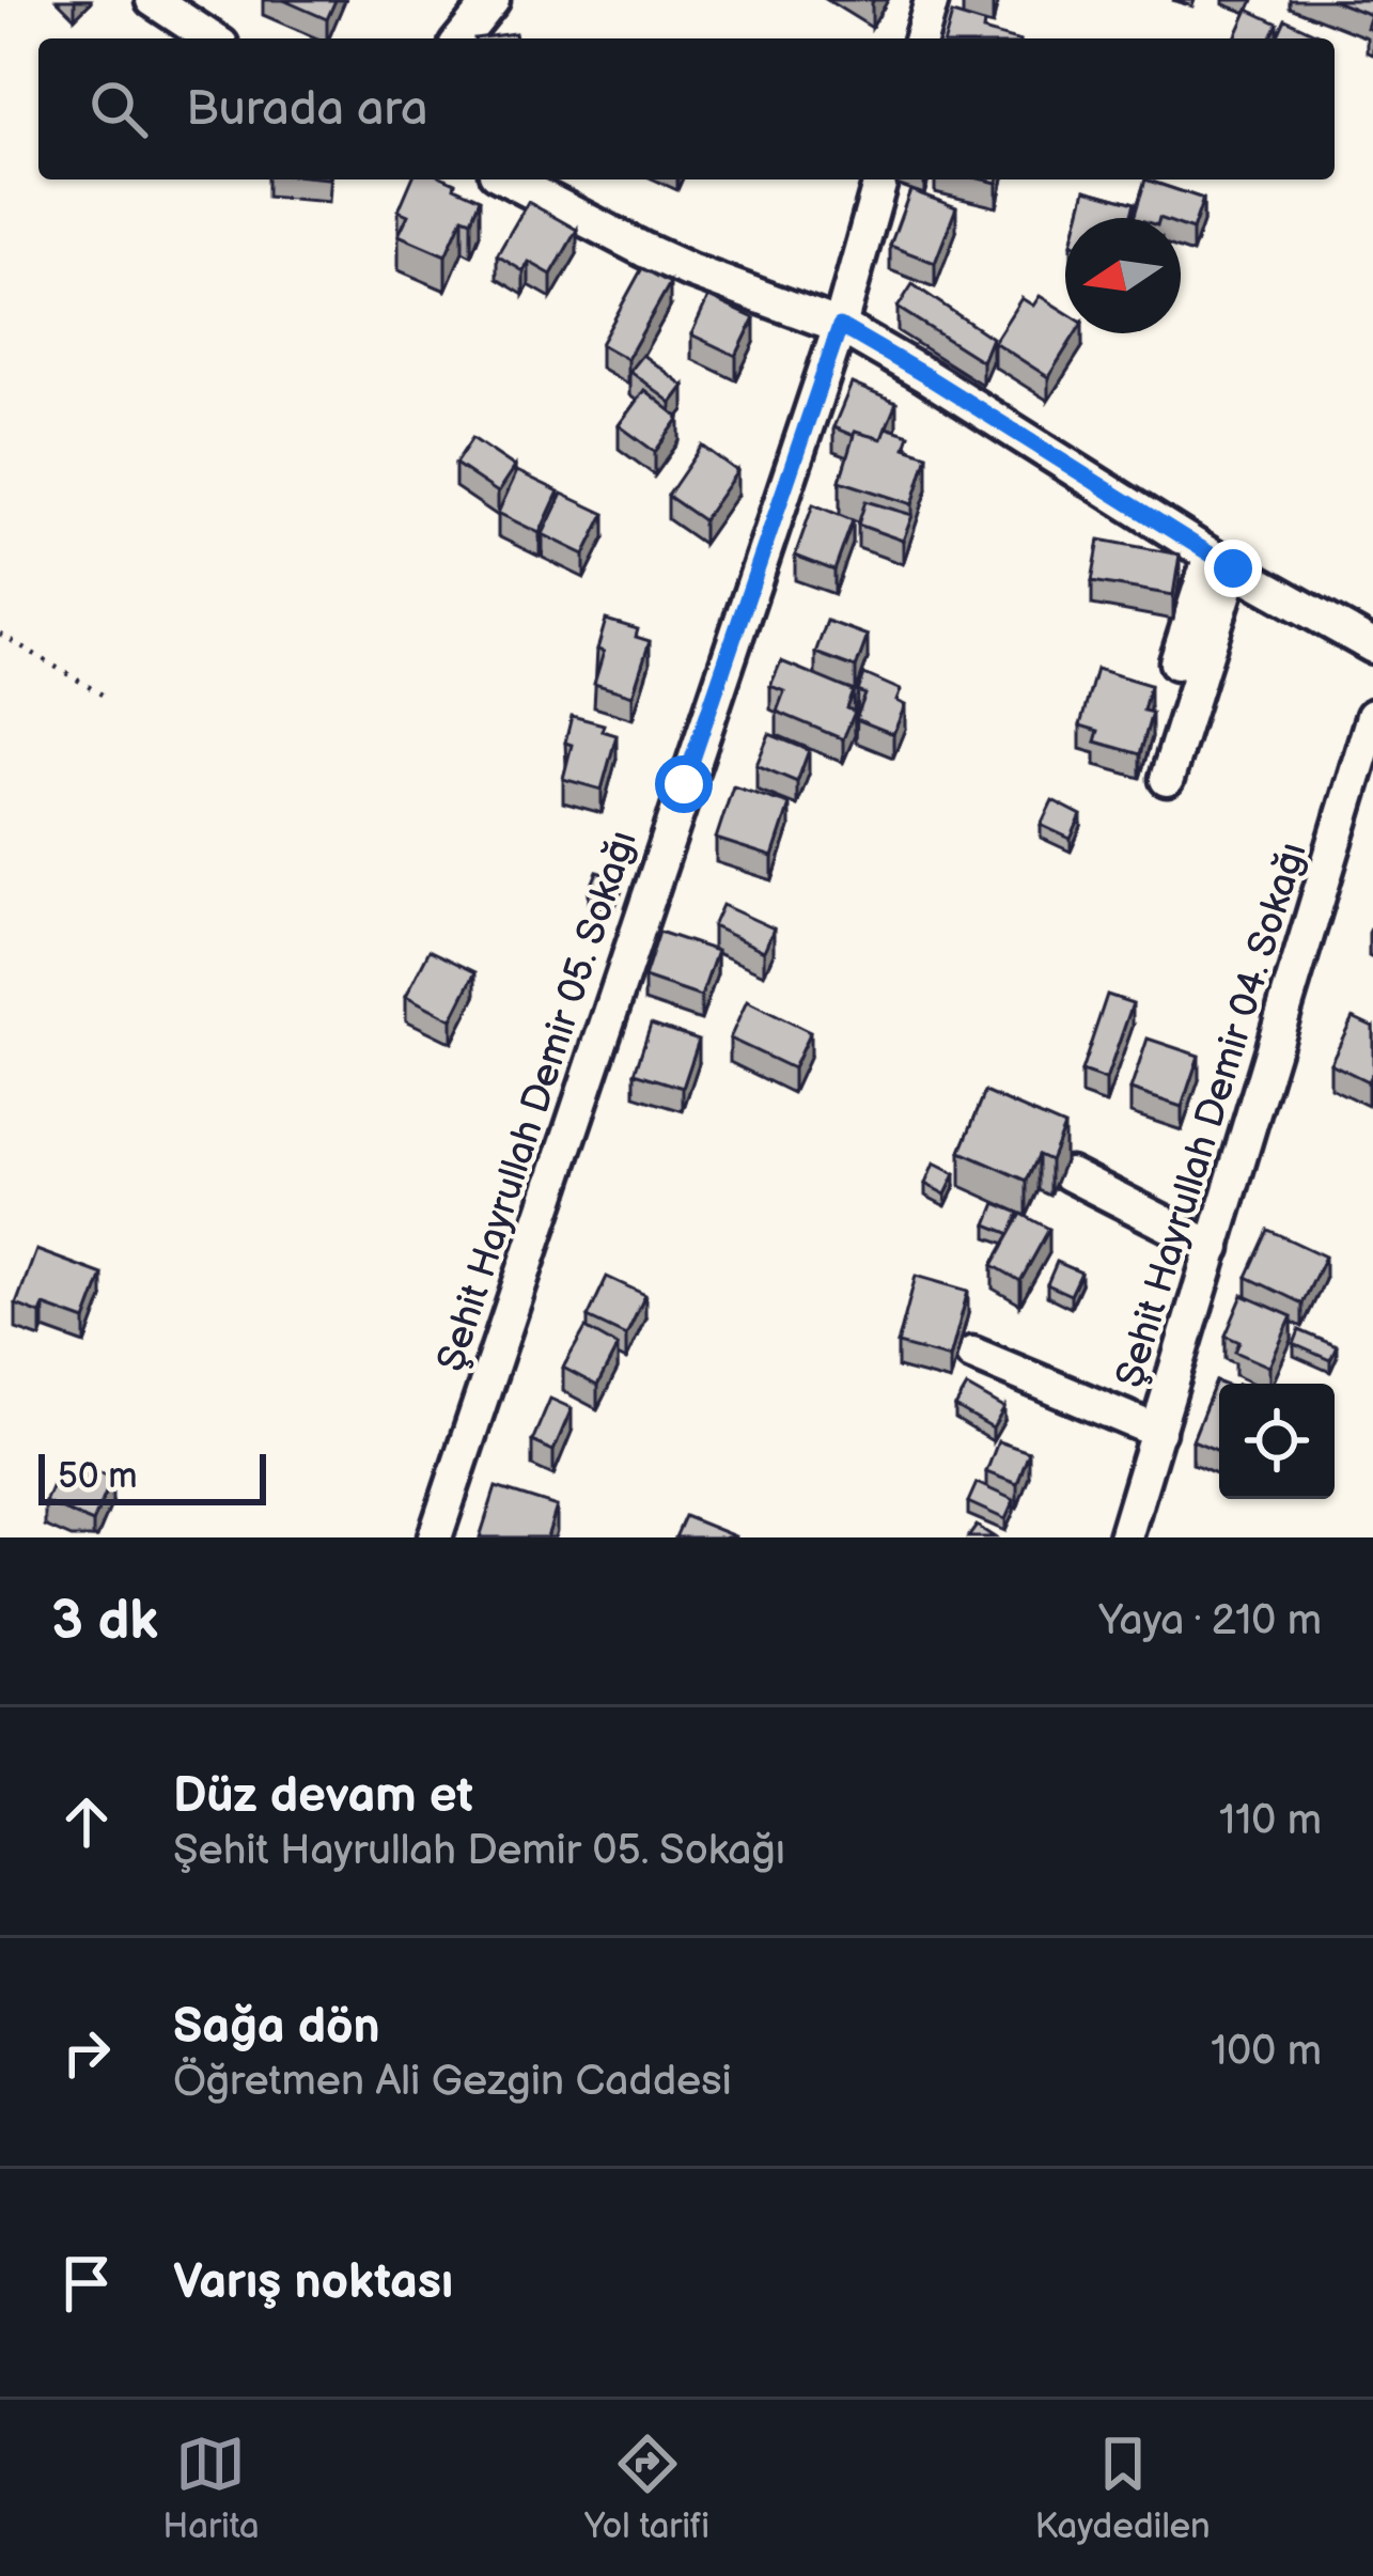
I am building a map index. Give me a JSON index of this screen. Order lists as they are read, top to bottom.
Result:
{
  "streets": {
    "street": ["Şehit Hayrullah Demir 05. Sokağı", "Şehit Hayrullah Demir 04. Sokağı"]
  },
  "scale_bar": "50 m",
  "north": "left",
  "page": {
    "search": "Burada ara",
    "scale": "50 m",
    "heading": ["3 dk", "Yaya · 210 m"],
    "list": [
      ["Düz devam et", "Şehit Hayrullah Demir 05. Sokağı", "110 m"],
      ["Sağa dön", "Öğretmen Ali Gezgin Caddesi", "100 m"],
      "Varış noktası"
    ],
    "nav": ["Harita", "Yol tarifi", "Kaydedilen"]
  }
}
